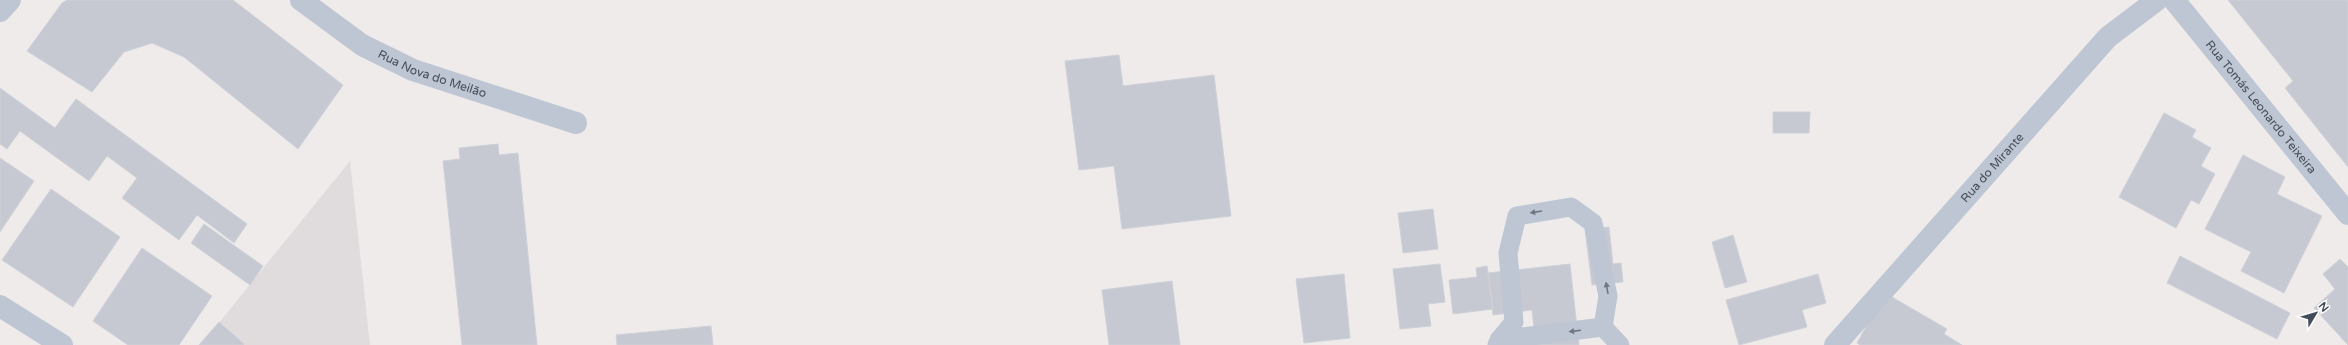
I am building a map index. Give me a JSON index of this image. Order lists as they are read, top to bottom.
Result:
{
  "streets": {
    "street": ["Rua Nova do Meilão", "Rua Tomás Leonardo Teixeira", "Rua do Mirante"]
  },
  "north": "top right"
}
